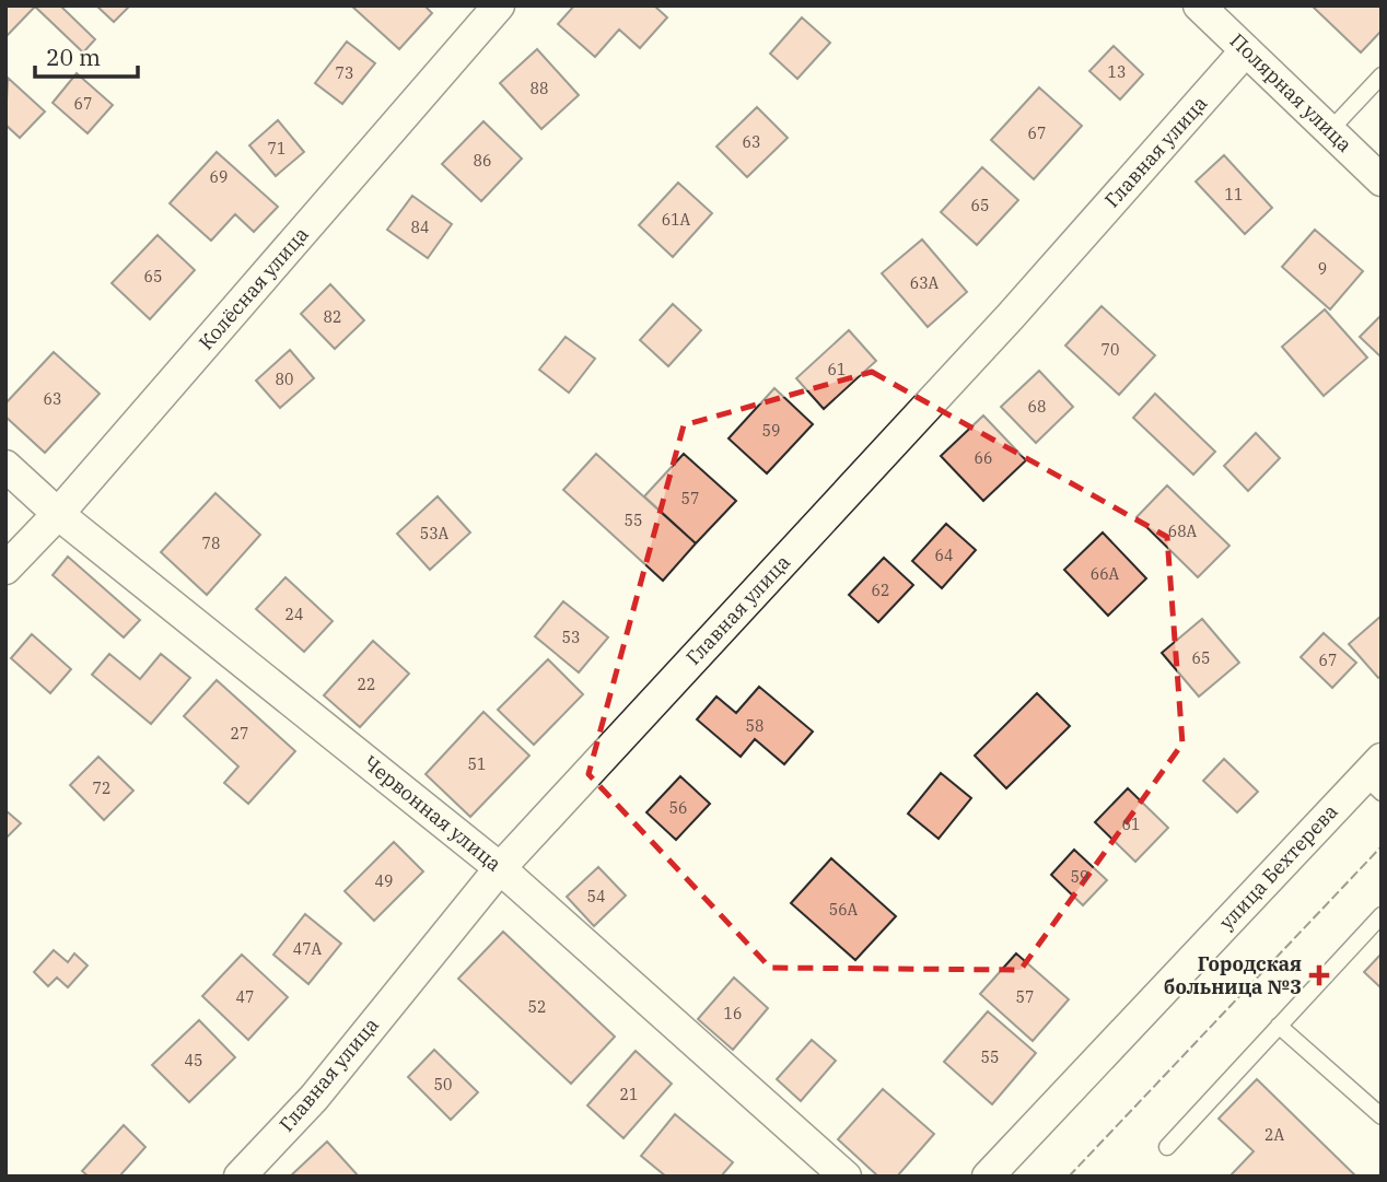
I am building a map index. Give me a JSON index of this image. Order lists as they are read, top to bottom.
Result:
{
  "streets": {
    "street": [
      "Полярная улица",
      "Главная улица",
      "Колёсная улица",
      "Червонная улица",
      "улица Бехтерева"
    ]
  },
  "crossings": [
    ["Полярная улица", "Главная улица"],
    ["Главная улица", "Червонная улица"],
    ["Колёсная улица", "Червонная улица"]
  ],
  "places": {
    "health": ["Городская больница №3"]
  },
  "house_numbers": [
    "13",
    "73",
    "88",
    "67",
    "67",
    "63",
    "71",
    "86",
    "69",
    "11",
    "65",
    "61А",
    "84",
    "9",
    "65",
    "63А",
    "82",
    "70",
    "61",
    "80",
    "63",
    "68",
    "59",
    "66",
    "57",
    "55",
    "68А",
    "53А",
    "78",
    "64",
    "66А",
    "62",
    "24",
    "53",
    "65",
    "67",
    "22",
    "58",
    "27",
    "51",
    "72",
    "56",
    "61",
    "59",
    "49",
    "54",
    "56А",
    "47А",
    "47",
    "57",
    "52",
    "16",
    "55",
    "45",
    "50",
    "21",
    "2А"
  ],
  "scale_bar": "20 m"
}
